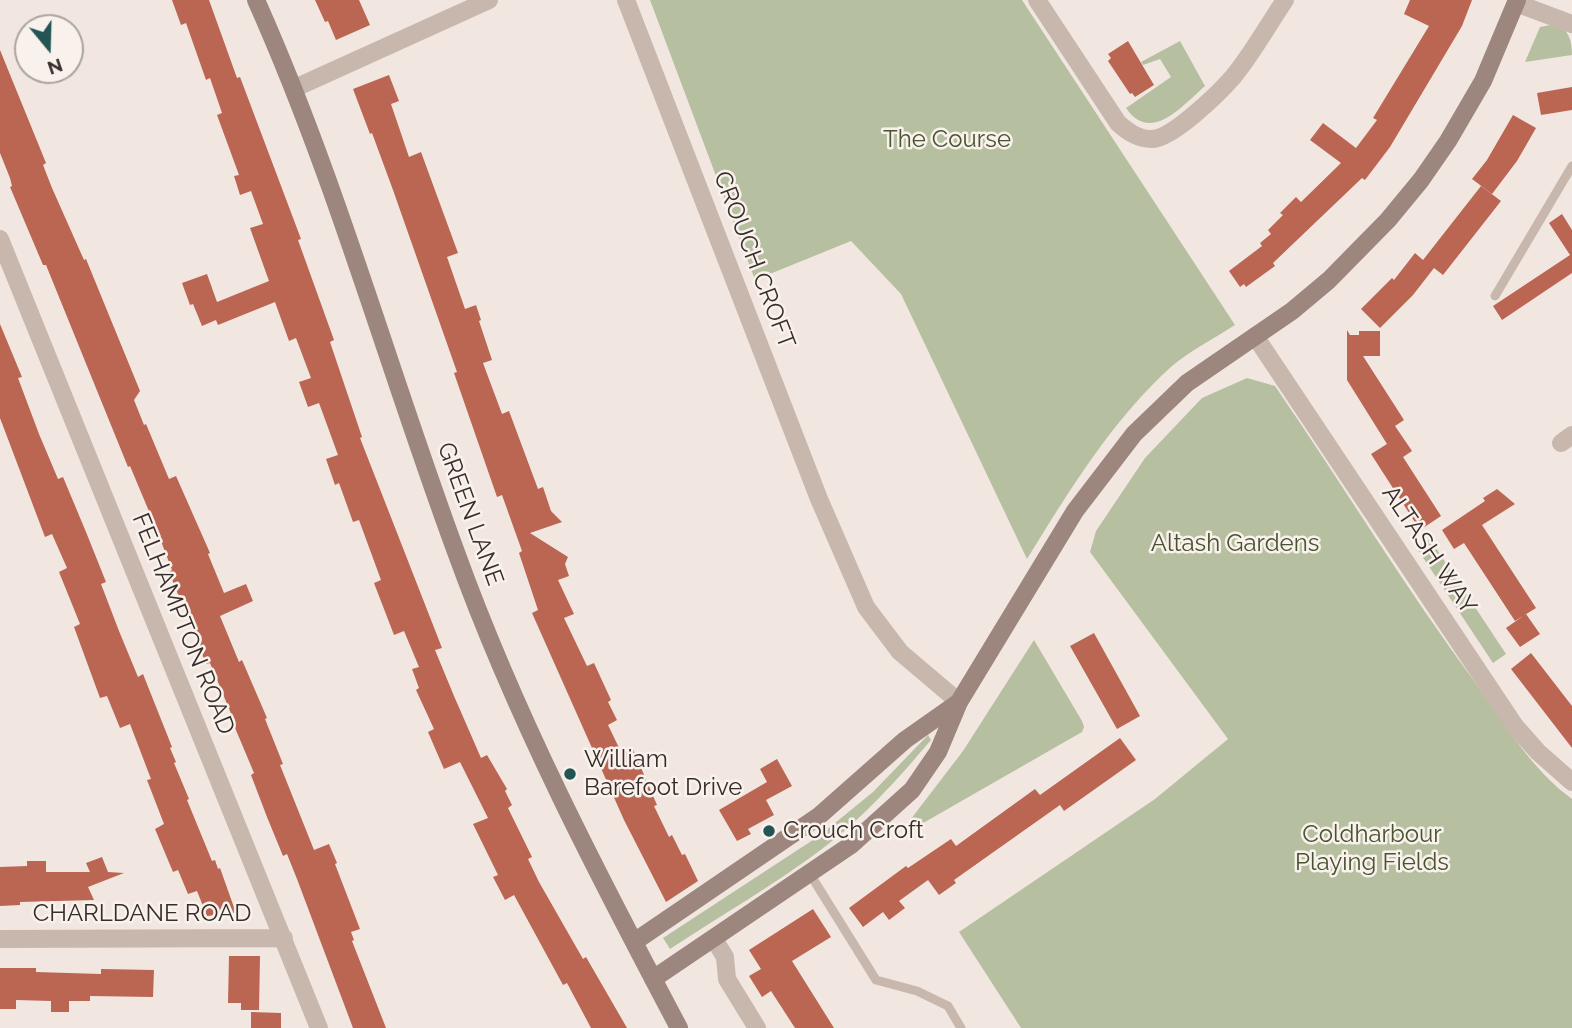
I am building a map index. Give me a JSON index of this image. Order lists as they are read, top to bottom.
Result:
{
  "streets": {
    "street": [
      "CROUCH CROFT",
      "GREEN LANE",
      "ALTASH WAY",
      "FELHAMPTON ROAD",
      "CHARLDANE ROAD"
    ]
  },
  "crossings": [
    ["FELHAMPTON ROAD", "CHARLDANE ROAD"]
  ],
  "parks": ["The Course", "Altash Gardens", "Coldharbour Playing Fields"],
  "places": ["William Barefoot Drive", "Crouch Croft"],
  "north": "bottom"
}
